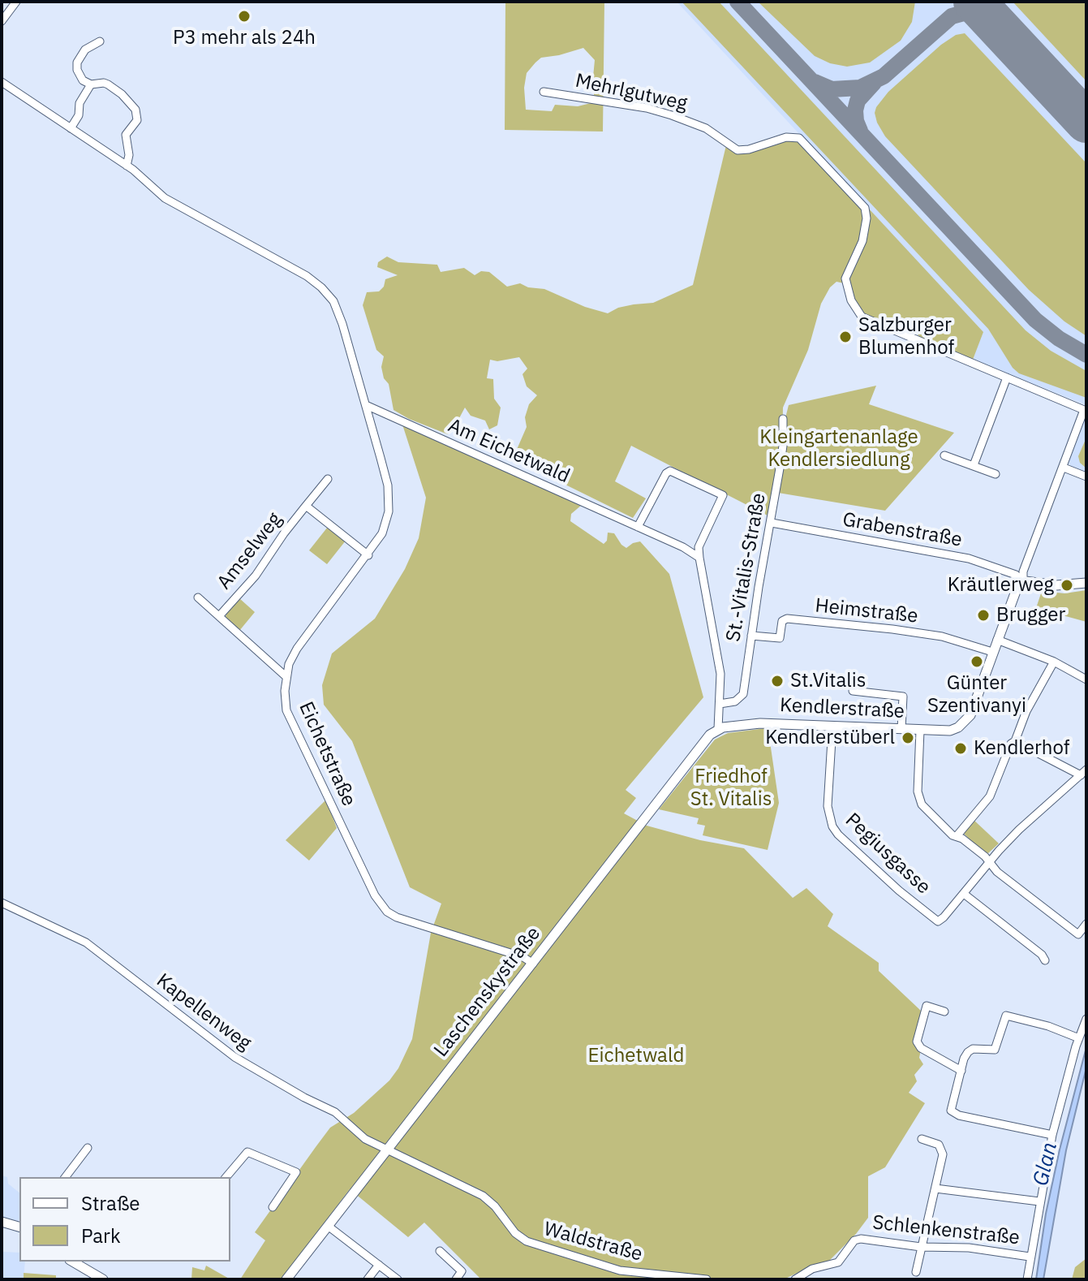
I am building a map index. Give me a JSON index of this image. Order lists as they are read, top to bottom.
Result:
{
  "streets": {
    "street": [
      "Mehrlgutweg",
      "Am Eichetwald",
      "Grabenstraße",
      "Amselweg",
      "St.-Vitalis-Straße",
      "Heimstraße",
      "Kendlerstraße",
      "Eichetstraße",
      "Pegiusgasse",
      "Laschenskystraße",
      "Kapellenweg",
      "Schlenkenstraße",
      "Waldstraße"
    ]
  },
  "crossings": [
    ["Mehrlgutweg", "Kendlerstraße"],
    ["Am Eichetwald", "Eichetstraße"],
    ["Grabenstraße", "St.-Vitalis-Straße"],
    ["Grabenstraße", "Kendlerstraße"],
    ["Amselweg", "Eichetstraße"],
    ["St.-Vitalis-Straße", "Heimstraße"],
    ["Heimstraße", "Kendlerstraße"],
    ["Kendlerstraße", "Pegiusgasse"],
    ["Kendlerstraße", "Laschenskystraße"],
    ["Eichetstraße", "Laschenskystraße"],
    ["Laschenskystraße", "Kapellenweg"],
    ["Laschenskystraße", "Waldstraße"],
    ["Kapellenweg", "Waldstraße"]
  ],
  "water": ["Glan"],
  "parks": ["Kleingartenanlage Kendlersiedlung", "Friedhof St. Vitalis", "Eichetwald"],
  "places": [
    "P3 mehr als 24h",
    "Salzburger Blumenhof",
    "Kräutlerweg",
    "Brugger",
    "Günter Szentivanyi",
    "St.Vitalis",
    "Kendlerstüberl",
    "Kendlerhof"
  ],
  "legend": ["Straße", "Park"]
}
